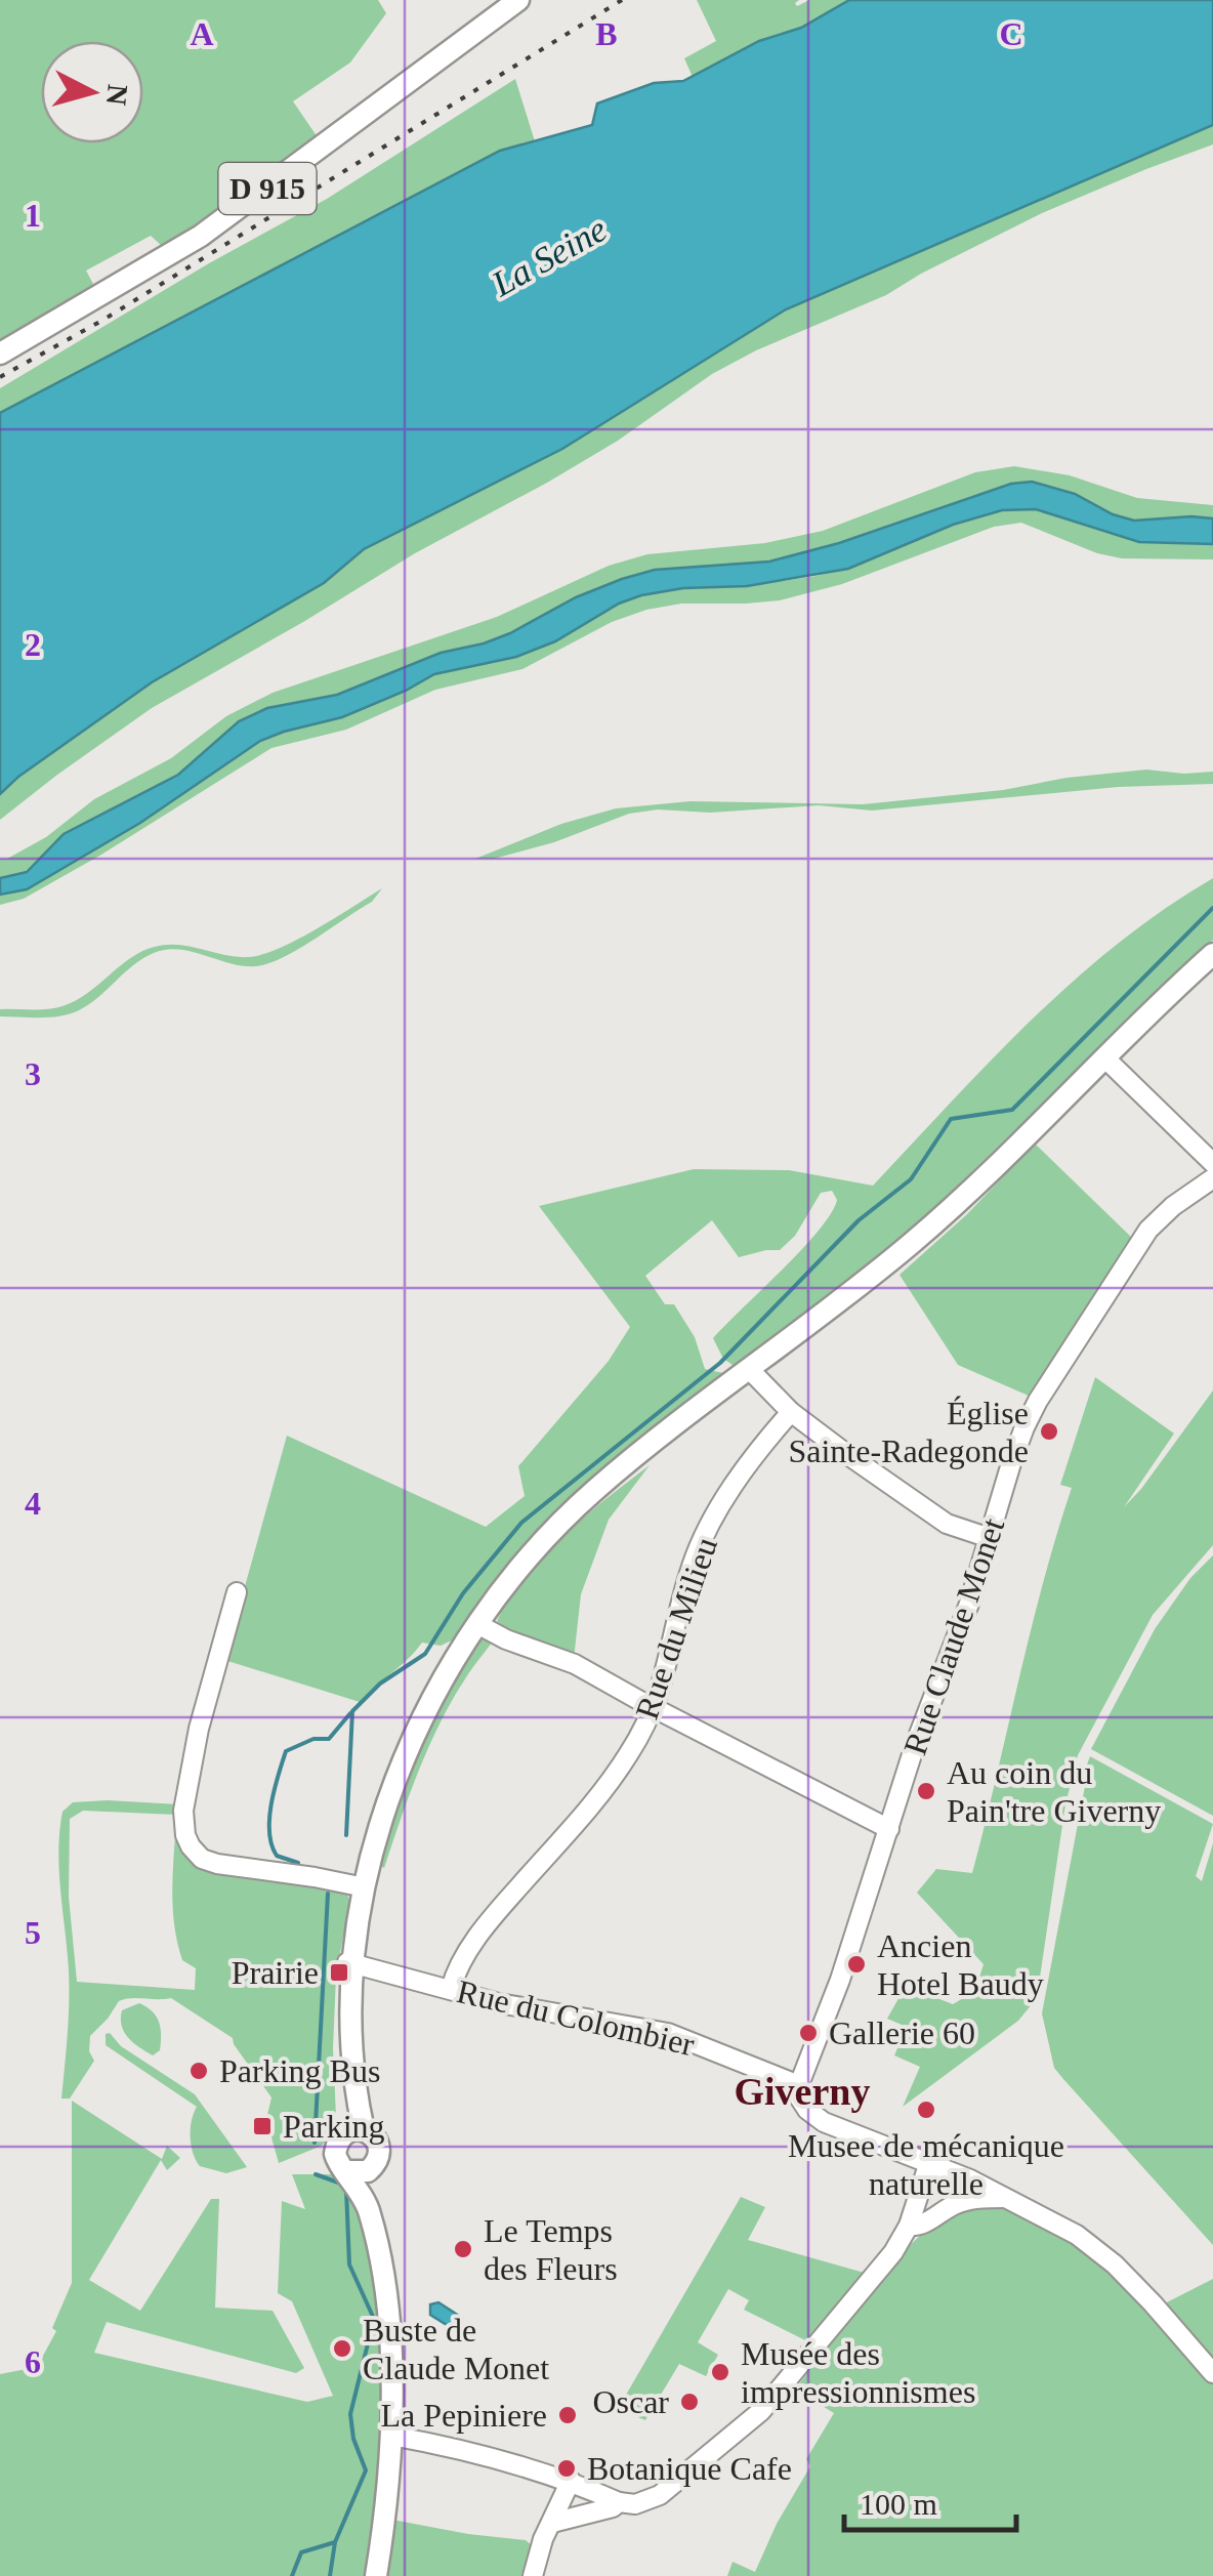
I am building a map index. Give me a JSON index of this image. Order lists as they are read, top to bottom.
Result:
{
  "streets": {
    "main road": ["D 915"],
    "street": ["Rue du Milieu", "Rue Claude Monet", "Rue du Colombier"]
  },
  "crossings": [
    ["Rue du Milieu", "Rue du Colombier"],
    ["Rue Claude Monet", "Rue du Colombier"]
  ],
  "districts": ["Giverny"],
  "water": ["La Seine"],
  "places": {
    "other": [
      "Église Sainte-Radegonde",
      "Au coin du Pain'tre Giverny",
      "Ancien Hotel Baudy",
      "Gallerie 60",
      "Parking Bus",
      "Musee de mécanique naturelle",
      "Le Temps des Fleurs",
      "Buste de Claude Monet",
      "Musée des impressionnismes",
      "Oscar",
      "La Pepiniere",
      "Botanique Cafe"
    ],
    "transit": ["Prairie", "Parking"]
  },
  "scale_bar": "100 m",
  "north": "right",
  "grid": {
    "columns": ["A", "B", "C"],
    "rows": [
      "1",
      "2",
      "3",
      "4",
      "5",
      "6"
    ]
  }
}
